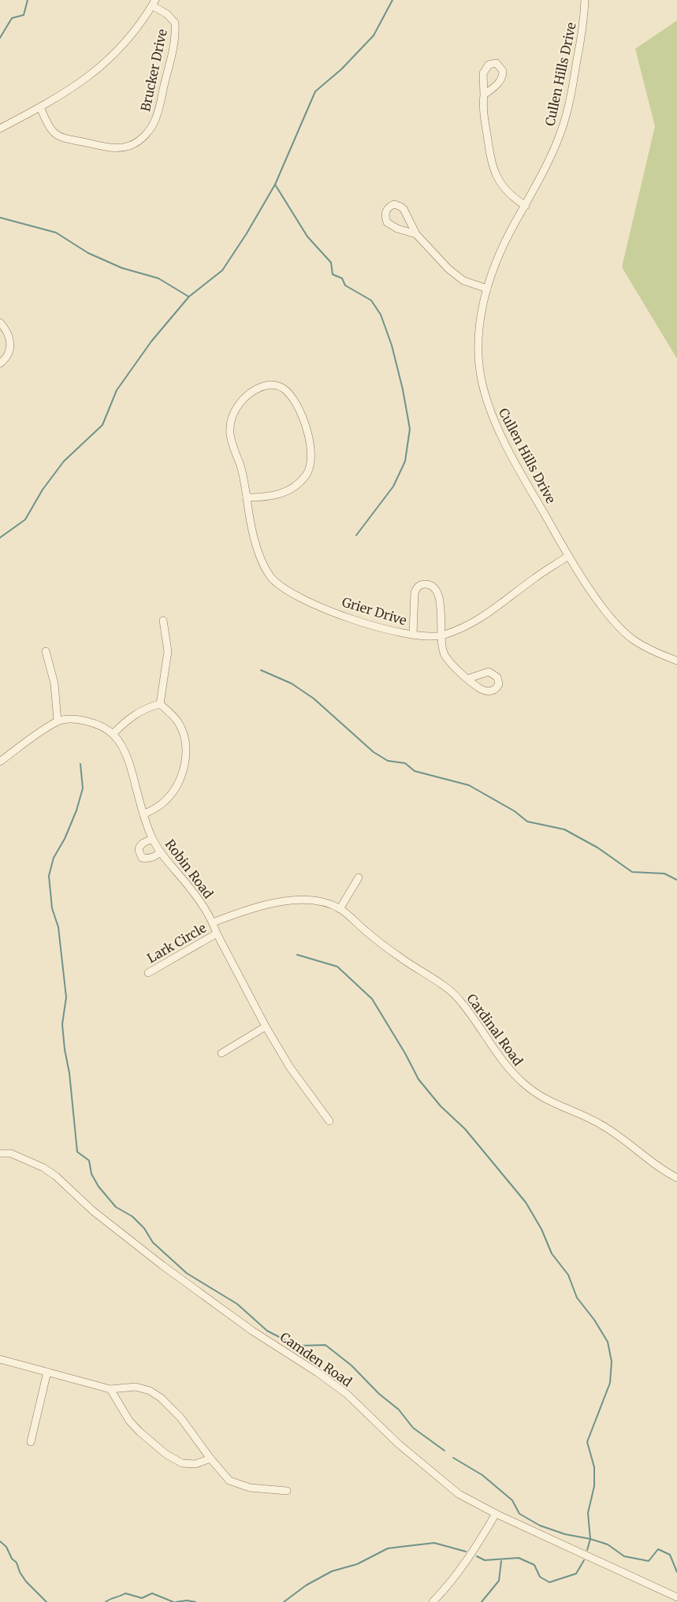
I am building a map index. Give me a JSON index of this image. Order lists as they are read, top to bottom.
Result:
{
  "streets": {
    "street": [
      "Brucker Drive",
      "Cullen Hills Drive",
      "Grier Drive",
      "Robin Road",
      "Lark Circle",
      "Cardinal Road",
      "Camden Road"
    ]
  },
  "crossings": [
    ["Cullen Hills Drive", "Grier Drive"],
    ["Robin Road", "Lark Circle"],
    ["Robin Road", "Cardinal Road"]
  ]
}
